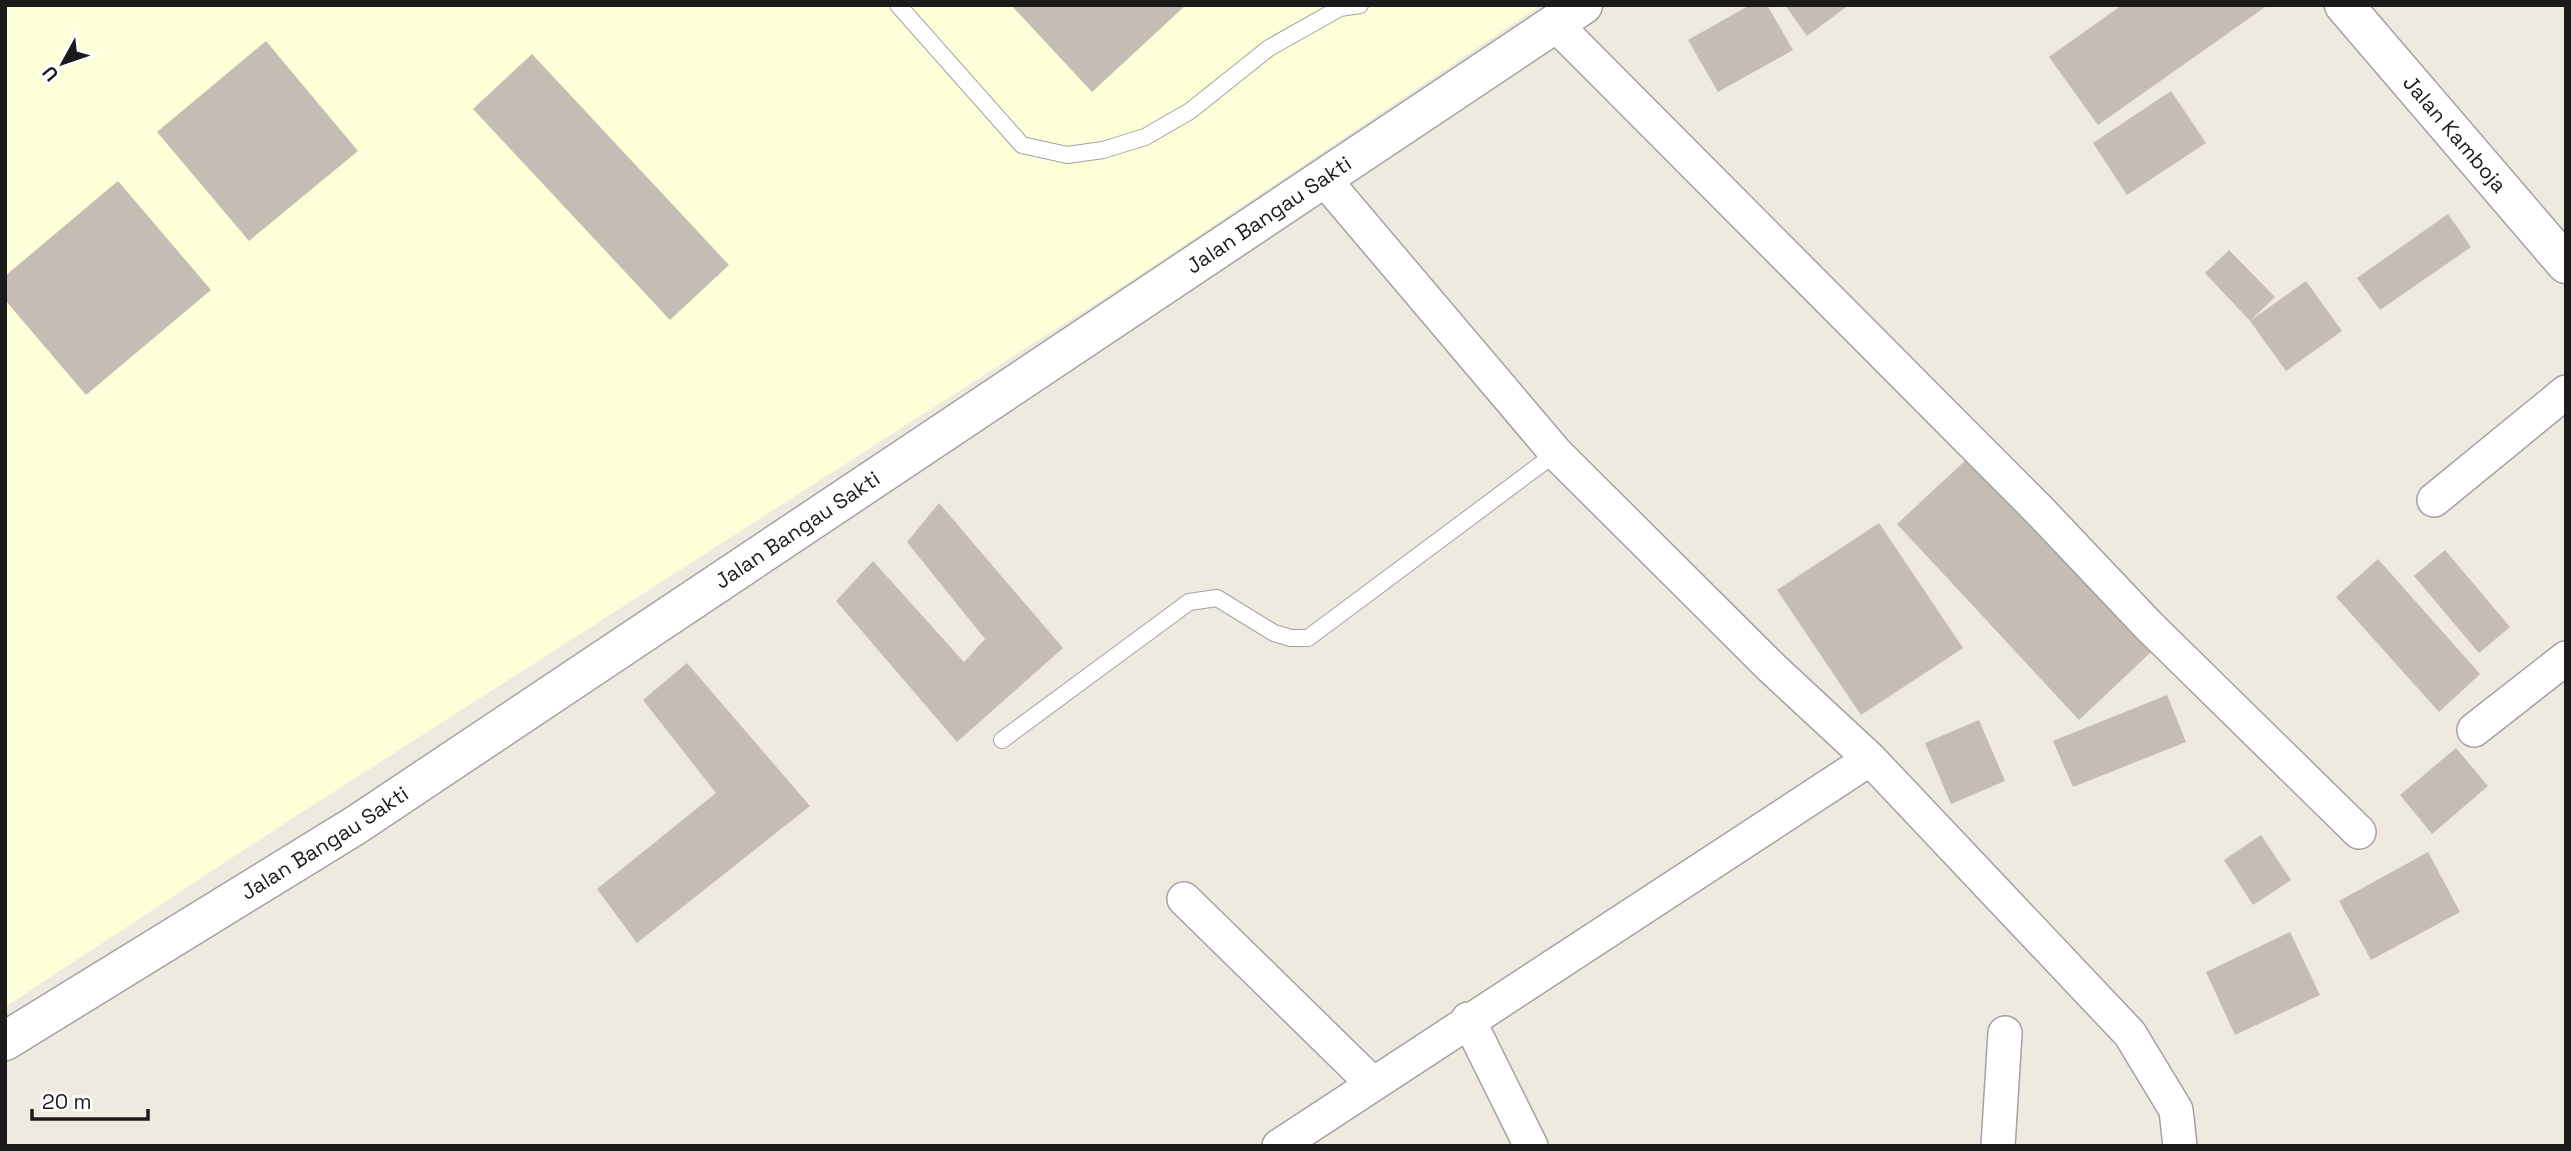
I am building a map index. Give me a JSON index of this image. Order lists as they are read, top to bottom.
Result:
{
  "streets": {
    "street": ["Jalan Kamboja", "Jalan Bangau Sakti"]
  },
  "scale_bar": "20 m",
  "north": "bottom left"
}
